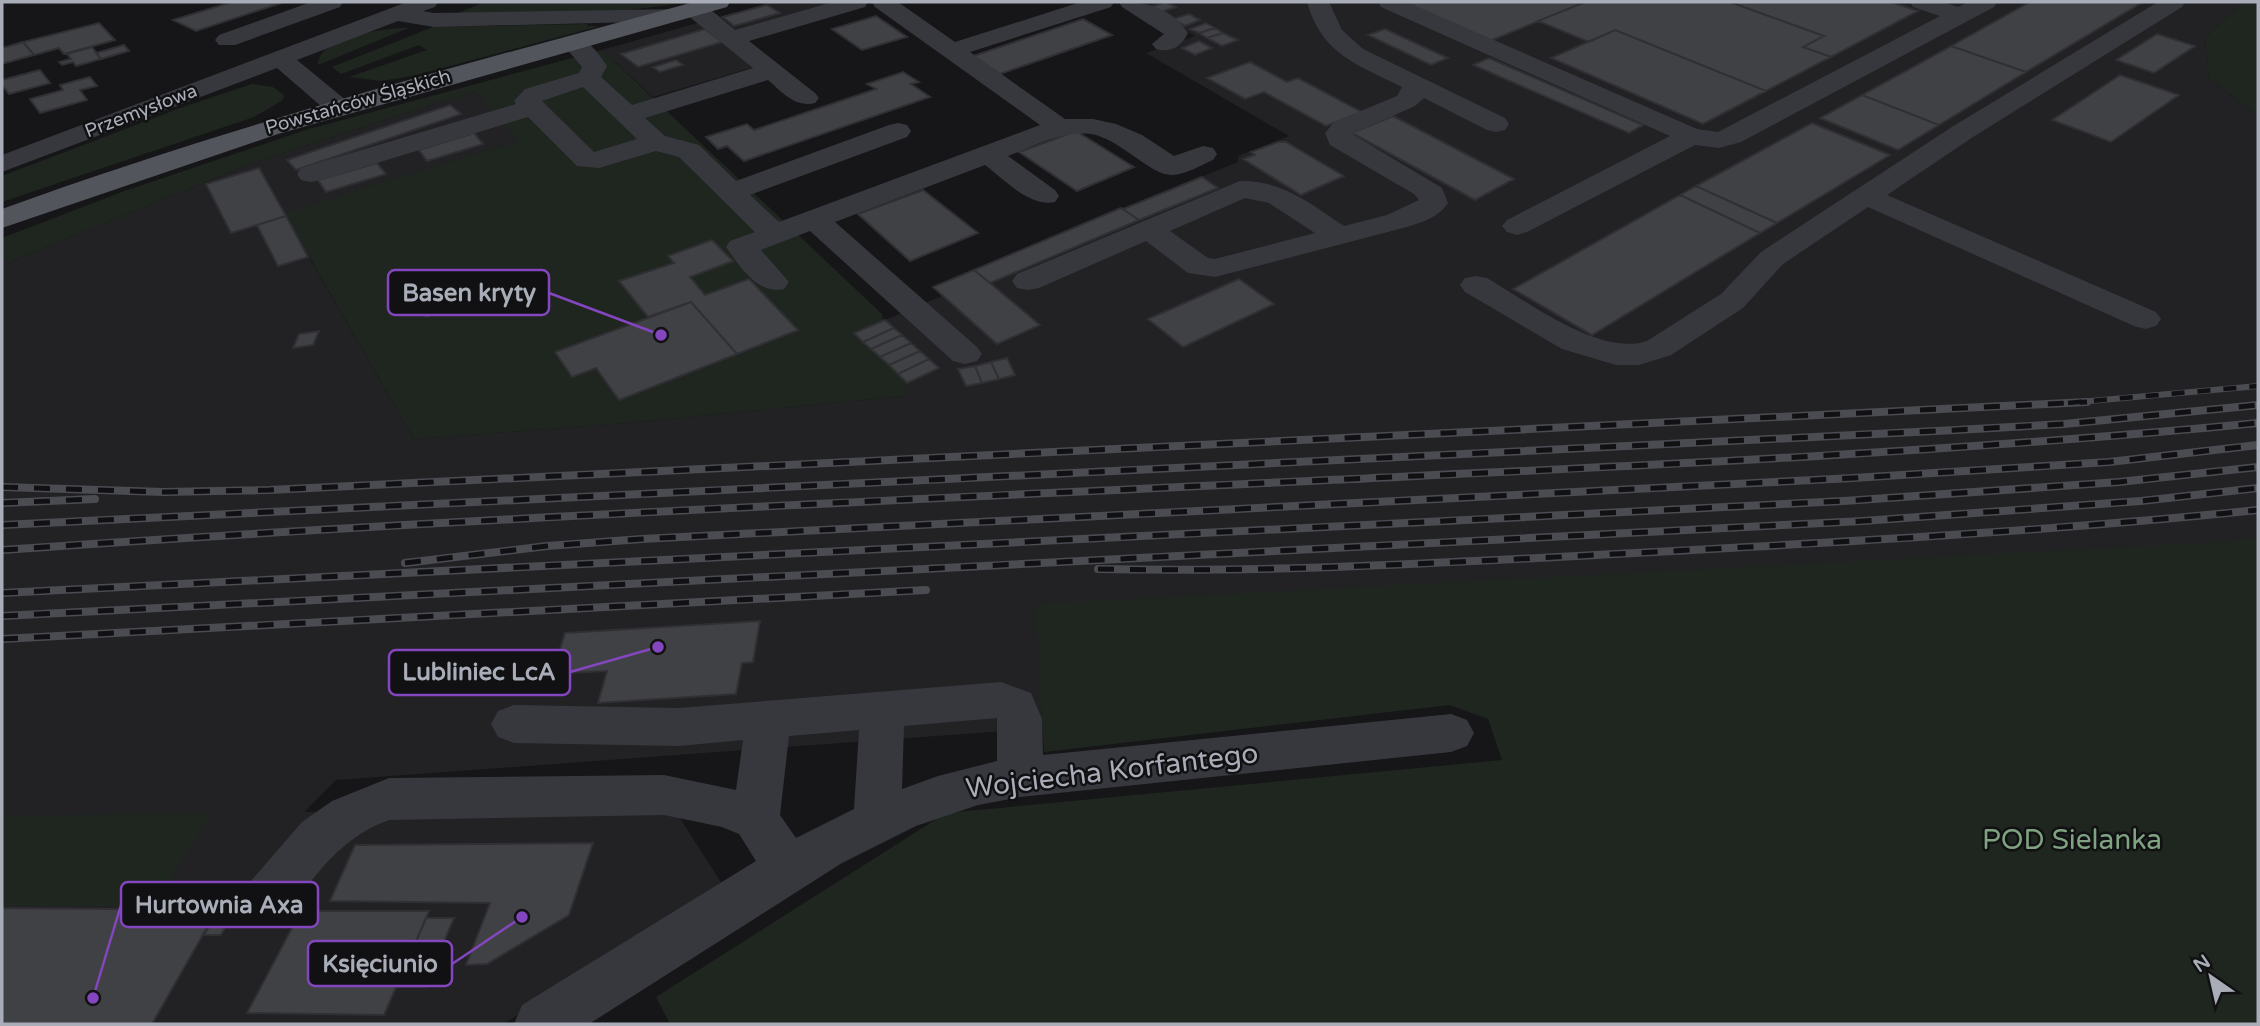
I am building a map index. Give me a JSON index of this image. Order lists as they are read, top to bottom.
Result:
{
  "streets": {
    "main road": ["Powstańców Śląskich"],
    "street": ["Przemysłowa", "Wojciecha Korfantego"]
  },
  "parks": ["POD Sielanka"],
  "places": [
    "Basen kryty",
    "Lubliniec LcA",
    "Księciunio",
    "Hurtownia Axa"
  ],
  "north": "top left"
}
